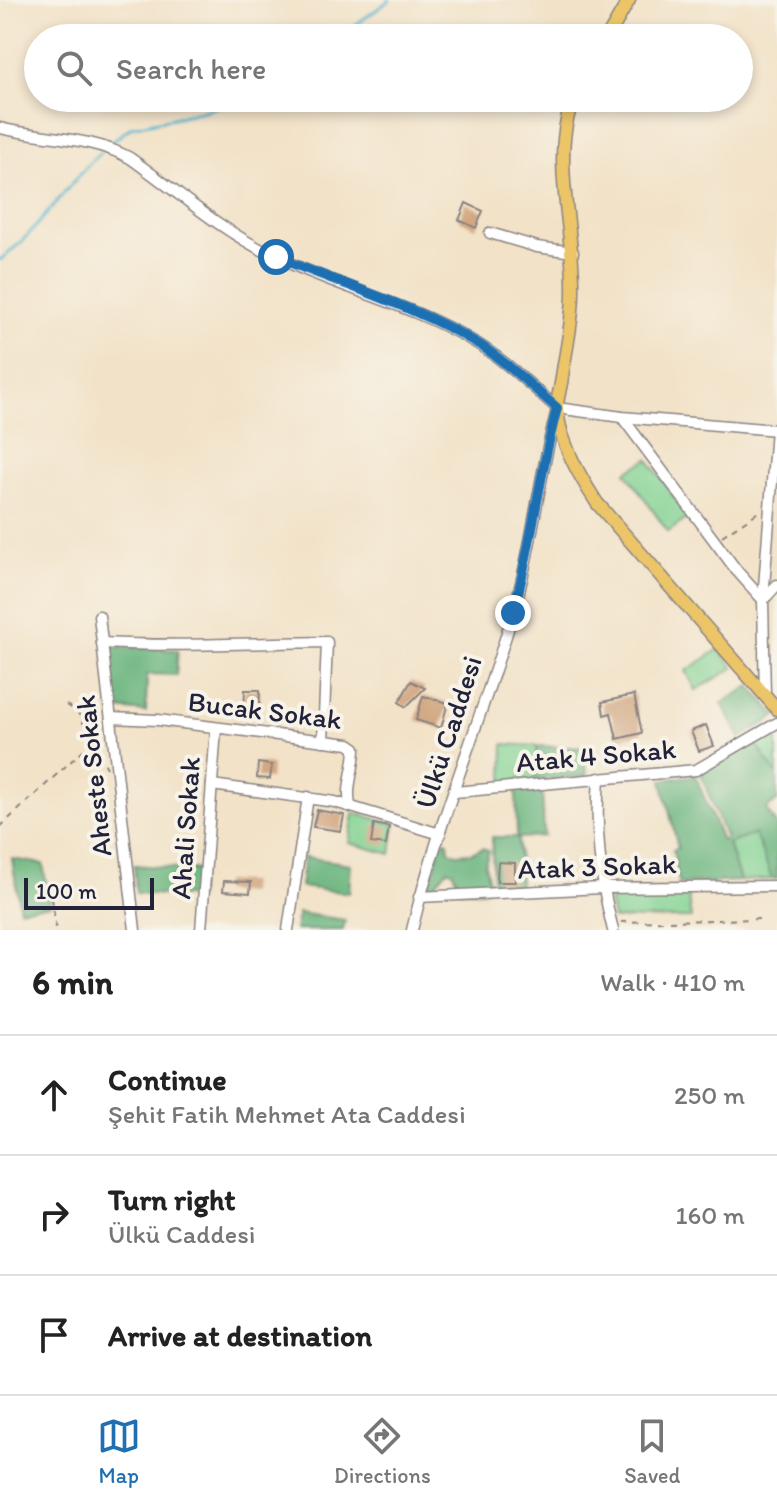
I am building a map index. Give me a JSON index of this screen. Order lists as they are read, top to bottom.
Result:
{
  "streets": {
    "street": [
      "Bucak Sokak",
      "Ülkü Caddesi",
      "Atak 4 Sokak",
      "Aheste Sokak",
      "Ahali Sokak",
      "Atak 3 Sokak"
    ]
  },
  "crossings": [
    ["Bucak Sokak", "Aheste Sokak"],
    ["Bucak Sokak", "Ahali Sokak"],
    ["Ülkü Caddesi", "Atak 4 Sokak"],
    ["Ülkü Caddesi", "Atak 3 Sokak"]
  ],
  "scale_bar": "100 m",
  "page": {
    "search": "Search here",
    "scale": "100 m",
    "heading": ["6 min", "Walk · 410 m"],
    "list": [
      ["Continue", "Şehit Fatih Mehmet Ata Caddesi", "250 m"],
      ["Turn right", "Ülkü Caddesi", "160 m"],
      "Arrive at destination"
    ],
    "nav": ["Map", "Directions", "Saved"]
  }
}
